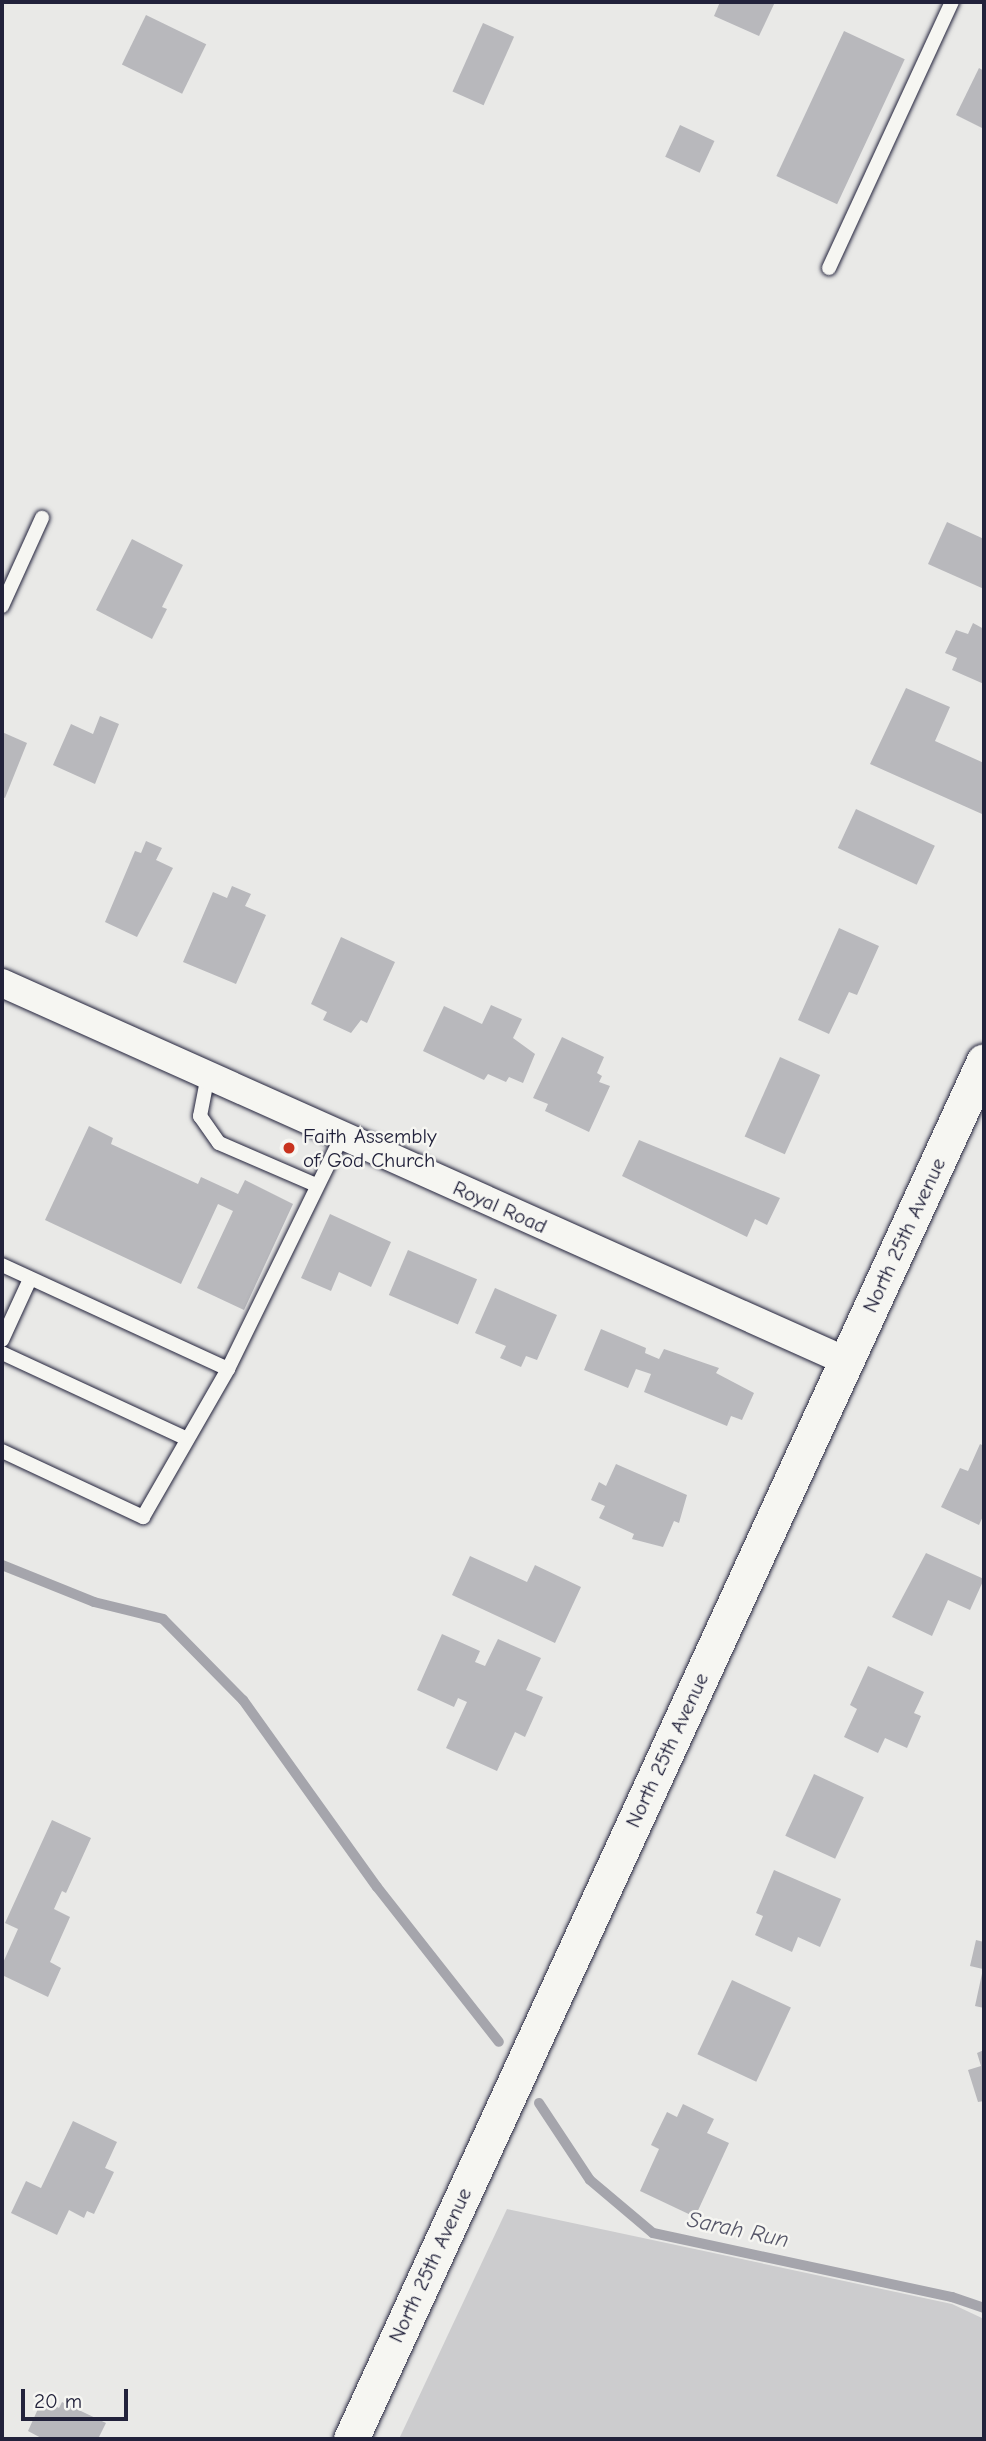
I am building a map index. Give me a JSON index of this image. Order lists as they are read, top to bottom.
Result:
{
  "streets": {
    "street": ["Royal Road", "North 25th Avenue"]
  },
  "crossings": [
    ["Royal Road", "North 25th Avenue"]
  ],
  "water": ["Sarah Run"],
  "places": ["Faith Assembly of God Church"],
  "scale_bar": "20 m"
}
